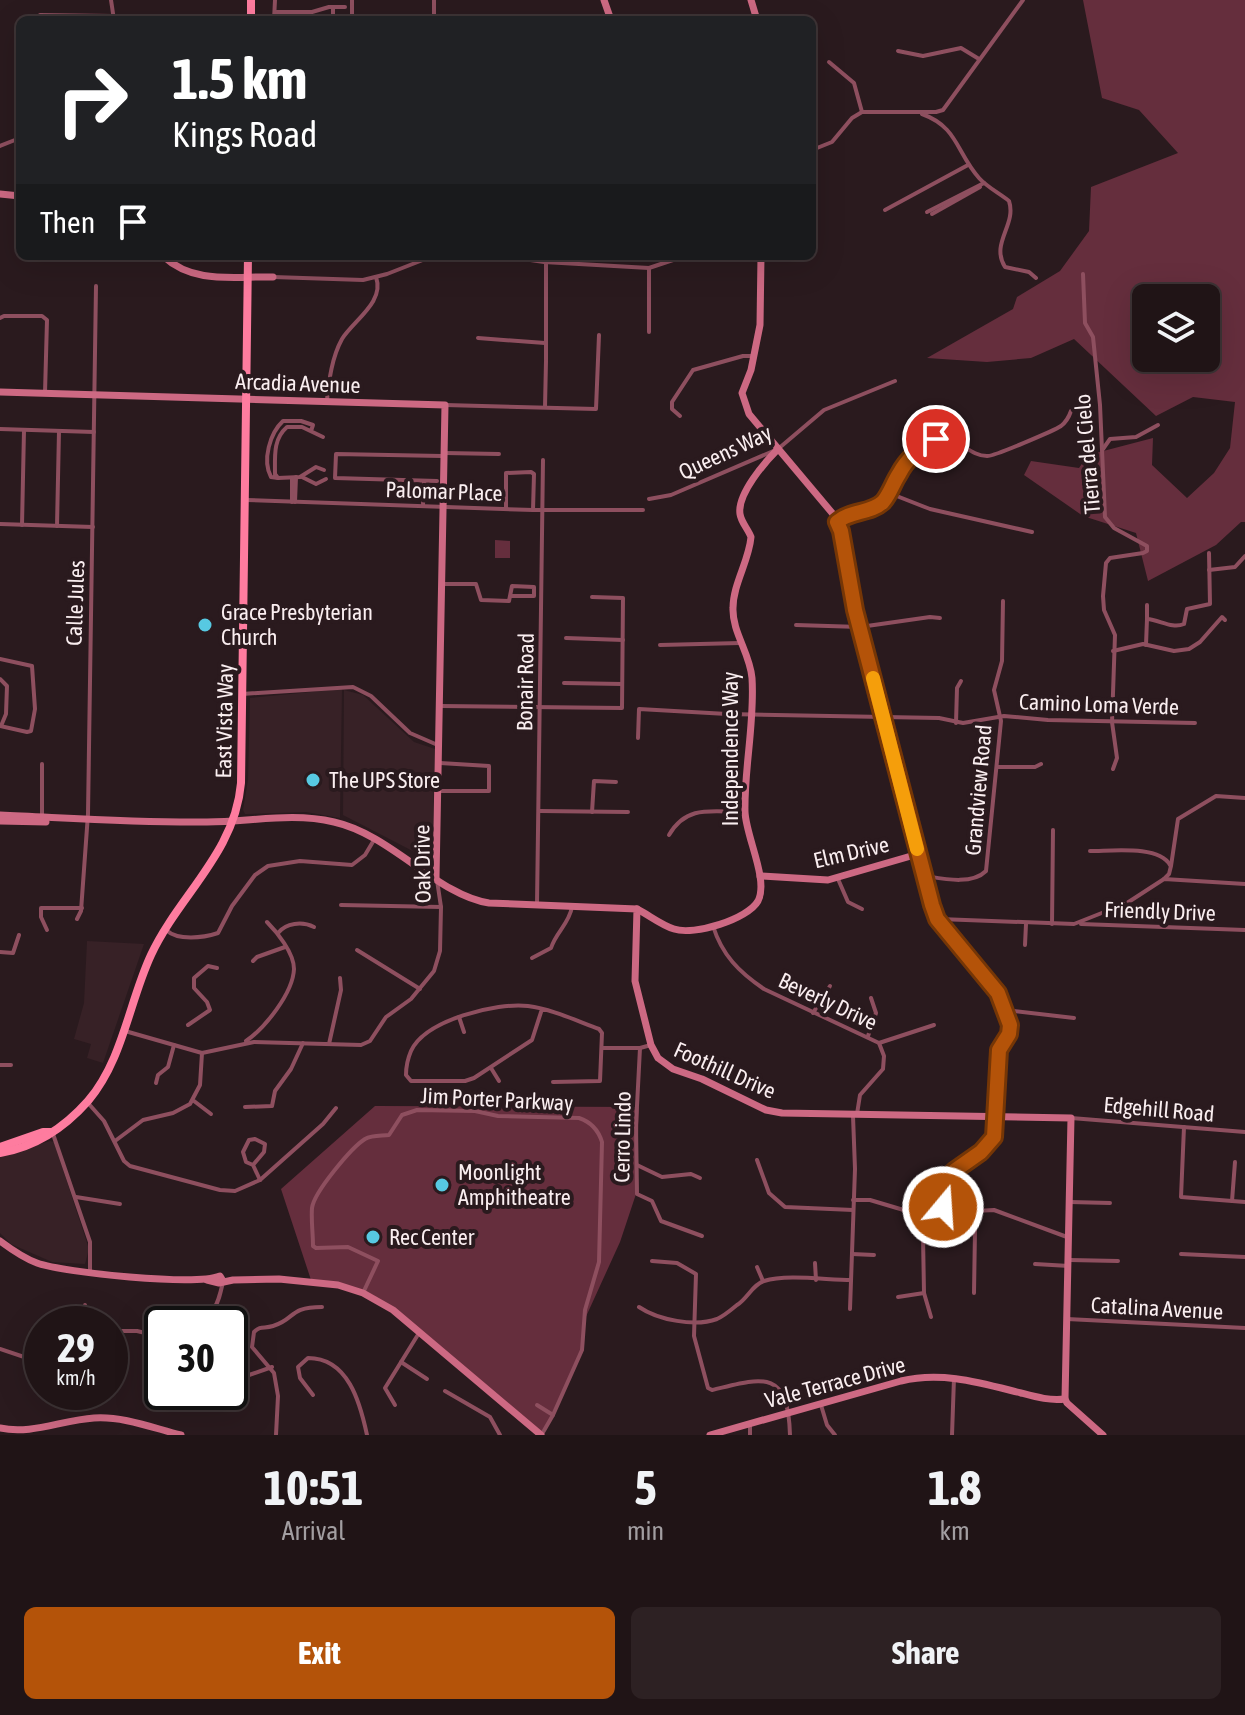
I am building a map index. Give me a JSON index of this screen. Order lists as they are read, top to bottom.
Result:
{
  "streets": {
    "main road": ["East Vista Way"],
    "street": [
      "Arcadia Avenue",
      "Queens Way",
      "Tierra del Cielo",
      "Palomar Place",
      "Calle Jules",
      "Bonair Road",
      "Camino Loma Verde",
      "Independence Way",
      "Grandview Road",
      "Elm Drive",
      "Oak Drive",
      "Friendly Drive",
      "Beverly Drive",
      "Foothill Drive",
      "Jim Porter Parkway",
      "Edgehill Road",
      "Cerro Lindo",
      "Catalina Avenue",
      "Vale Terrace Drive"
    ]
  },
  "crossings": [
    ["Arcadia Avenue", "Calle Jules"],
    ["Arcadia Avenue", "East Vista Way"],
    ["Arcadia Avenue", "Oak Drive"],
    ["Queens Way", "Independence Way"],
    ["Tierra del Cielo", "Camino Loma Verde"],
    ["Palomar Place", "Bonair Road"],
    ["Palomar Place", "East Vista Way"],
    ["Palomar Place", "Oak Drive"],
    ["Camino Loma Verde", "Independence Way"],
    ["Camino Loma Verde", "Grandview Road"],
    ["Independence Way", "Elm Drive"],
    ["Beverly Drive", "Foothill Drive"],
    ["Foothill Drive", "Edgehill Road"]
  ],
  "places": [
    "Grace Presbyterian Church",
    "The UPS Store",
    "Moonlight Amphitheatre",
    "Rec Center"
  ],
  "page": {
    "turn": ["1.5 km", "Kings Road"],
    "then": "Then",
    "speed": "29 km/h",
    "limit": "30",
    "eta": [
      "10:51",
      "Arrival",
      "5",
      "min",
      "1.8",
      "km"
    ],
    "buttons": ["Exit", "Share"]
  }
}
